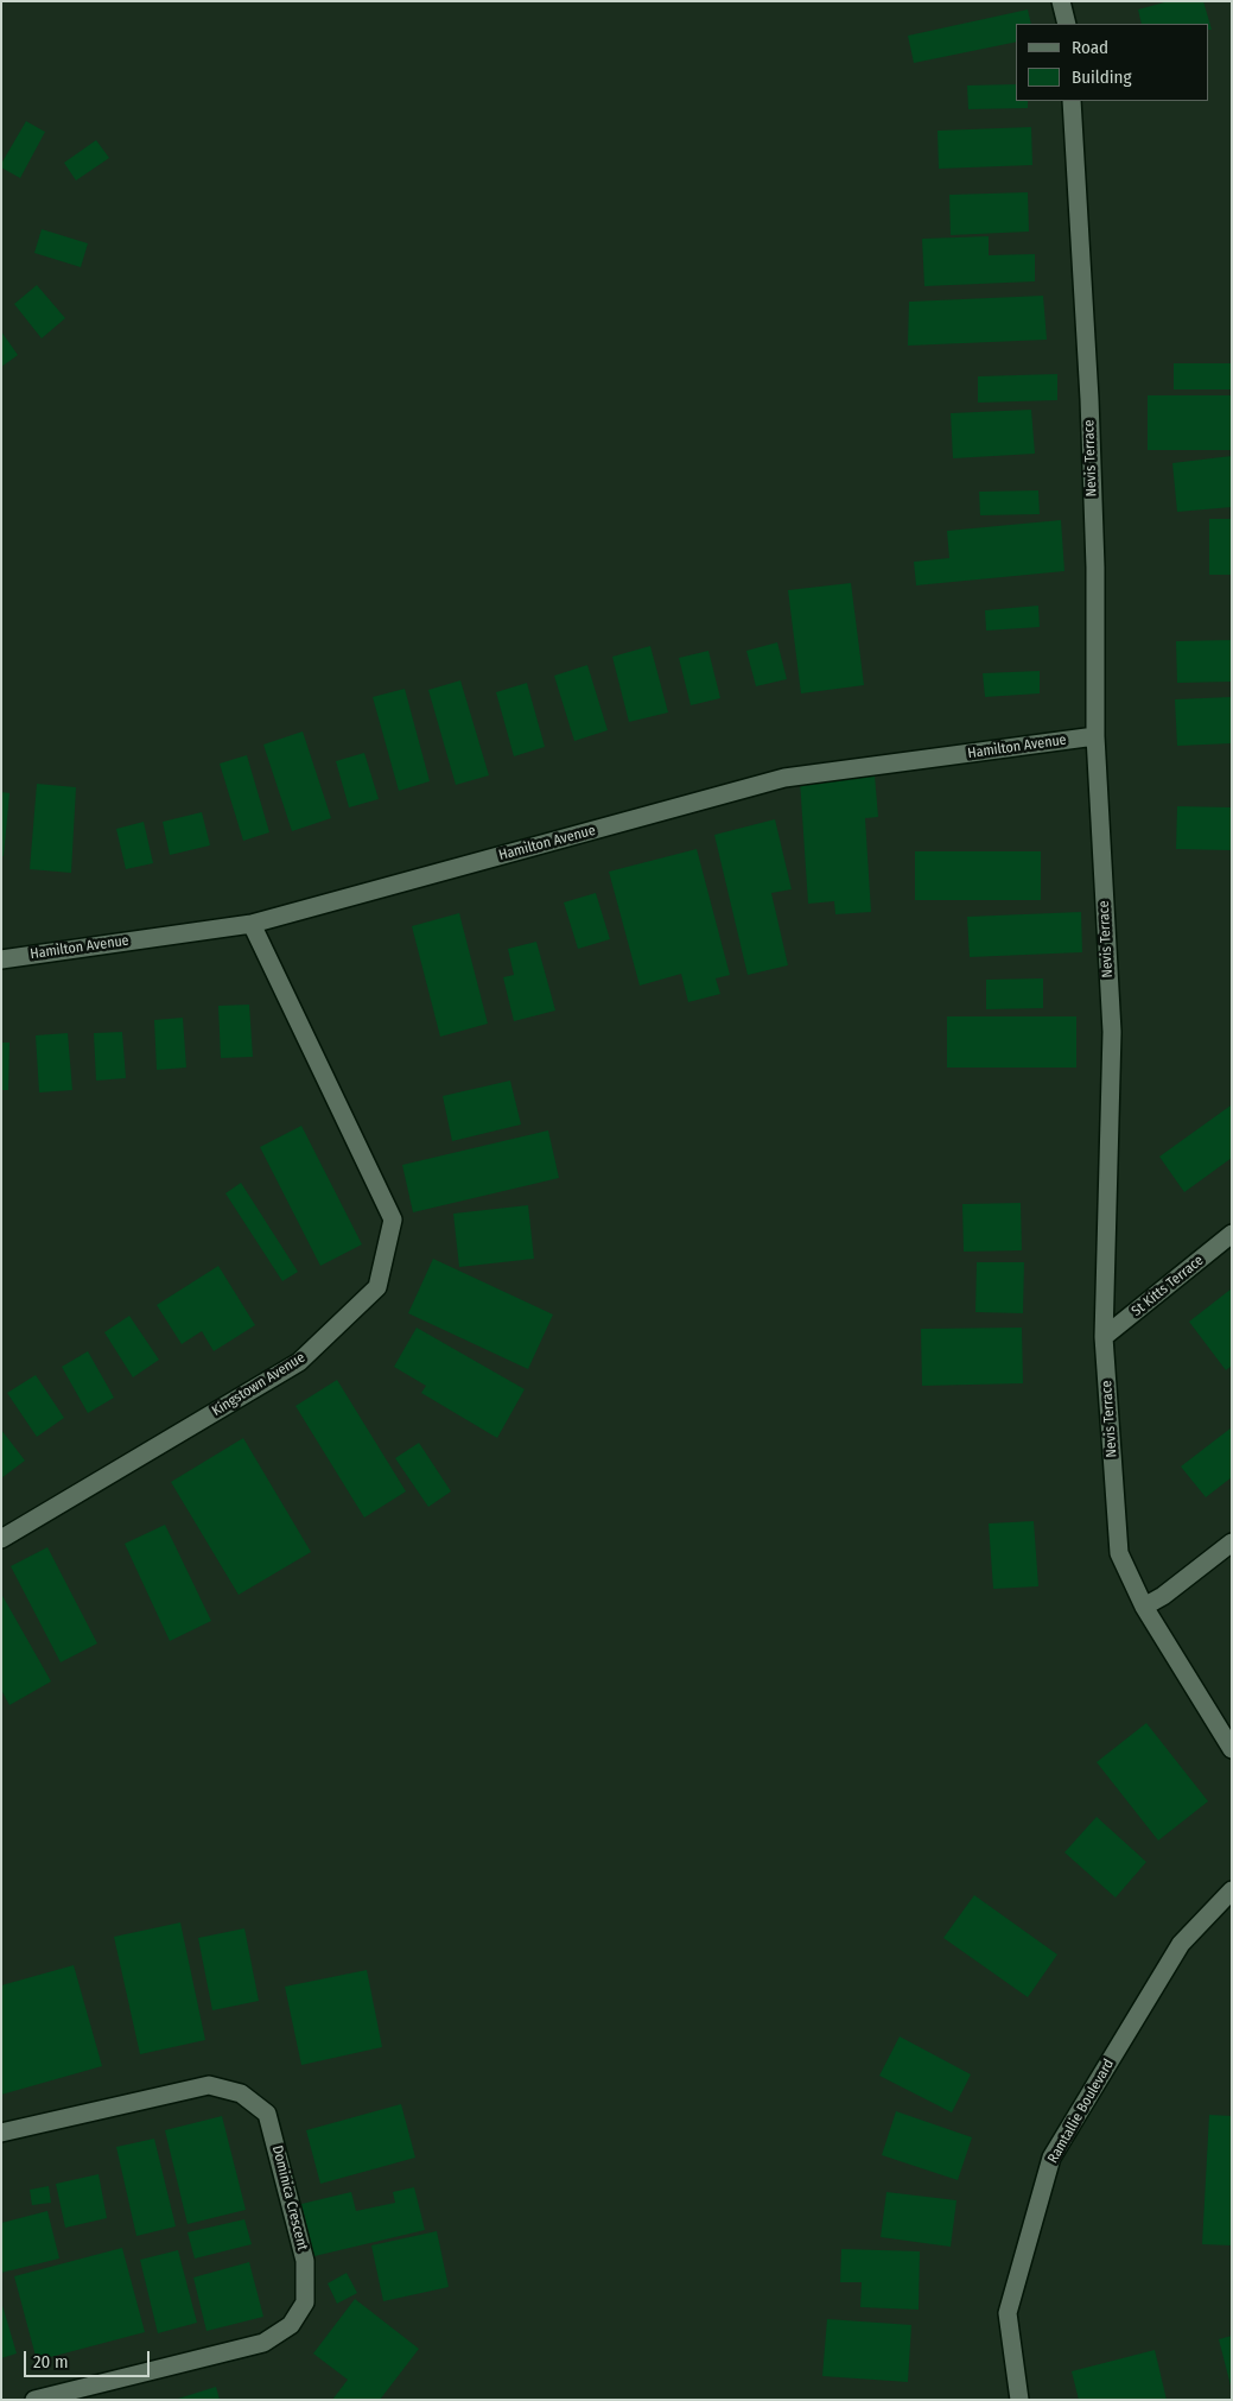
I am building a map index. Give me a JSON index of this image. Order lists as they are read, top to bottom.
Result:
{
  "streets": {
    "street": [
      "Nevis Terrace",
      "Hamilton Avenue",
      "St Kitts Terrace",
      "Kingstown Avenue",
      "Ramtallie Boulevard",
      "Dominica Crescent"
    ]
  },
  "crossings": [
    ["Nevis Terrace", "Hamilton Avenue"],
    ["Nevis Terrace", "St Kitts Terrace"],
    ["Hamilton Avenue", "Kingstown Avenue"]
  ],
  "legend": ["Road", "Building"],
  "scale_bar": "20 m"
}
